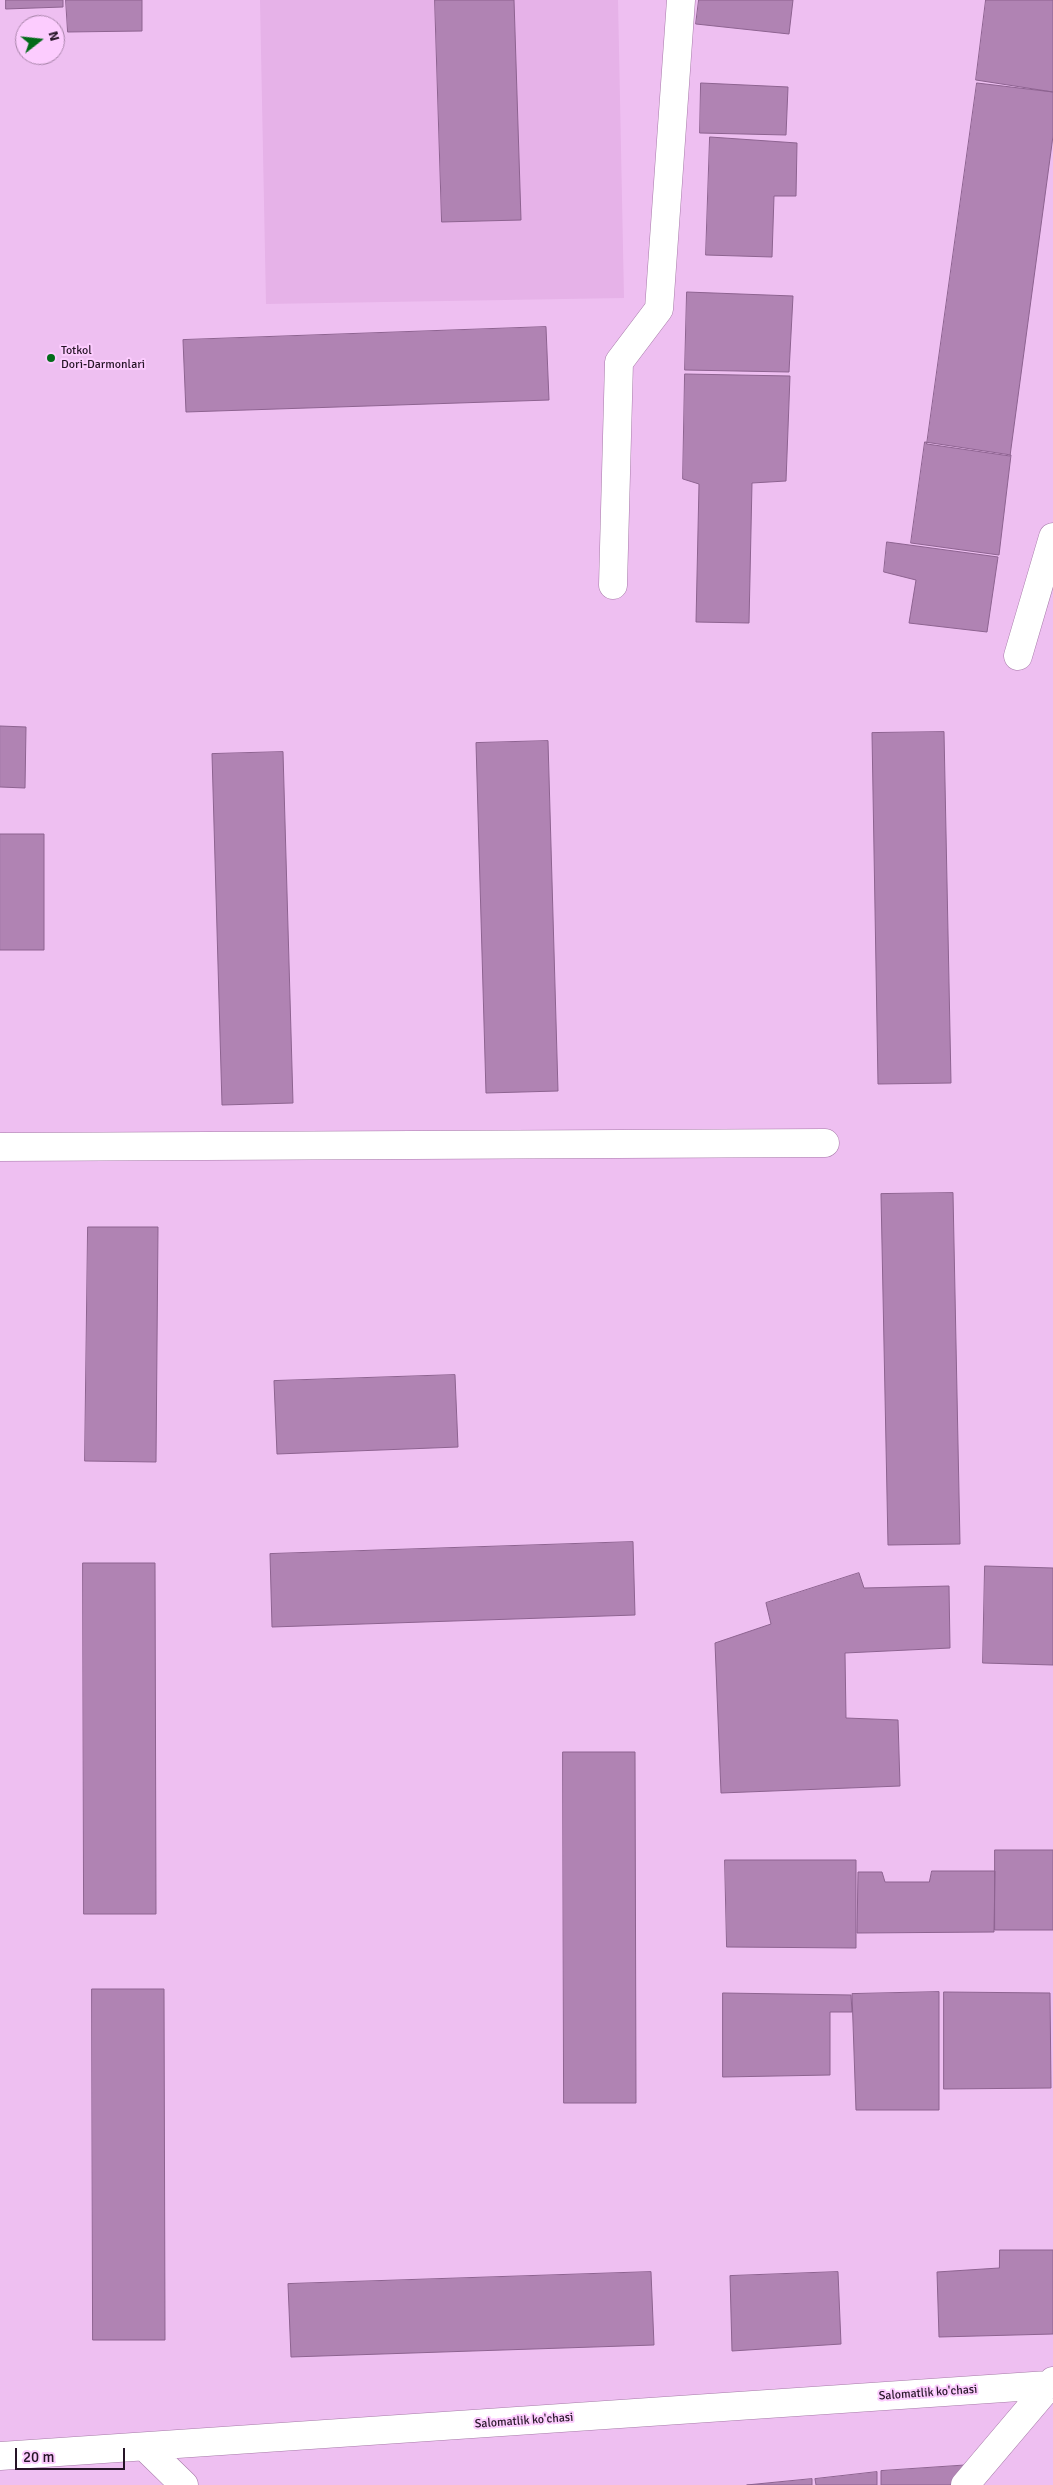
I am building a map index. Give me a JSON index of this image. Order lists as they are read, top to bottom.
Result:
{
  "streets": {
    "street": ["Salomatlik ko'chasi"]
  },
  "places": ["Totkol Dori-Darmonlari"],
  "scale_bar": "20 m",
  "north": "right"
}
